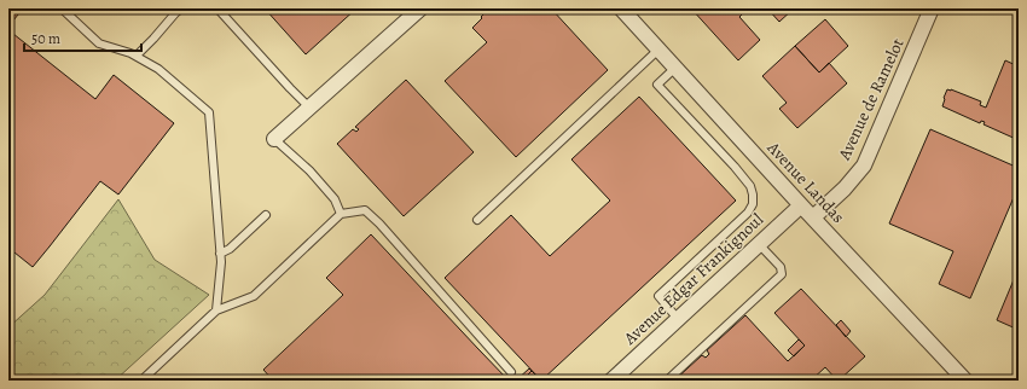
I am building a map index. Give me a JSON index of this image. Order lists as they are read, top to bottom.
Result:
{
  "streets": {
    "street": ["Avenue de Ramelot", "Avenue Landas", "Avenue Edgar Frankignoul"]
  },
  "crossings": [
    ["Avenue de Ramelot", "Avenue Landas"],
    ["Avenue Landas", "Avenue Edgar Frankignoul"]
  ],
  "scale_bar": "50 m"
}
